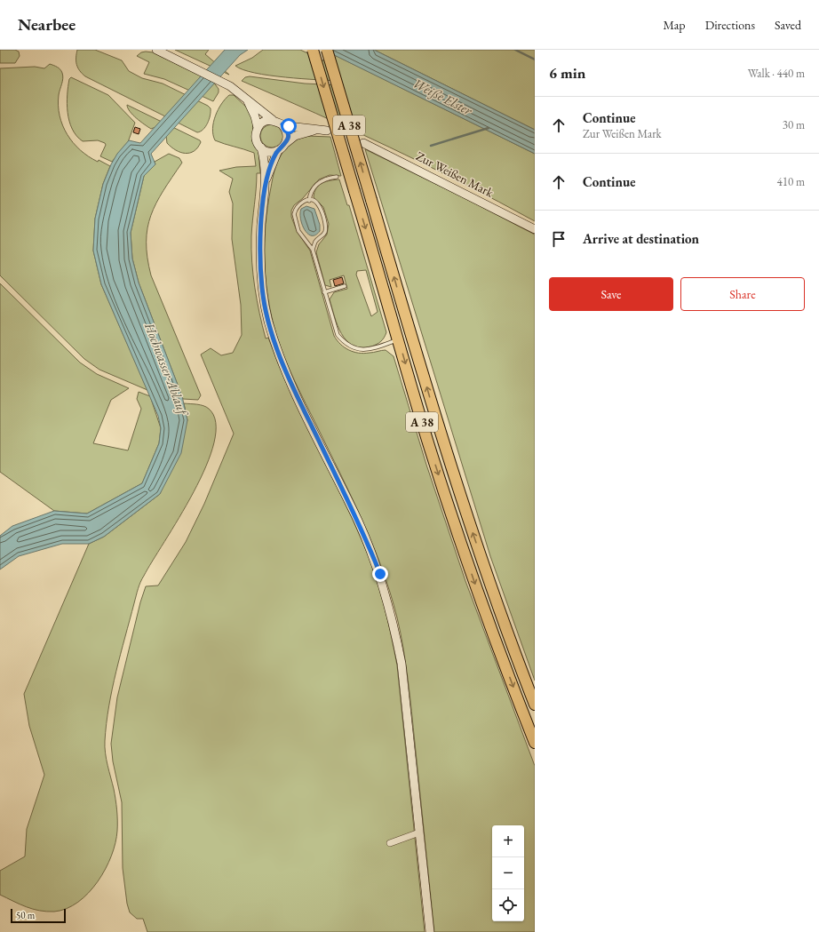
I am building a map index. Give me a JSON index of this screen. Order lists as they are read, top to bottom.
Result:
{
  "streets": {
    "highway": ["A 38"],
    "main road": ["Zur Weißen Mark"]
  },
  "water": ["Weiße Elster", "Hochwasser-Ablauf"],
  "scale_bar": "50 m",
  "page": {
    "header": "Nearbee",
    "nav": ["Map", "Directions", "Saved"],
    "heading": ["6 min", "Walk · 440 m"],
    "list": [
      ["Continue", "Zur Weißen Mark", "30 m"],
      ["Continue", "410 m"],
      "Arrive at destination"
    ],
    "buttons": ["Save", "Share"],
    "map_buttons": ["+", "−"],
    "scale": "50 m"
  }
}
